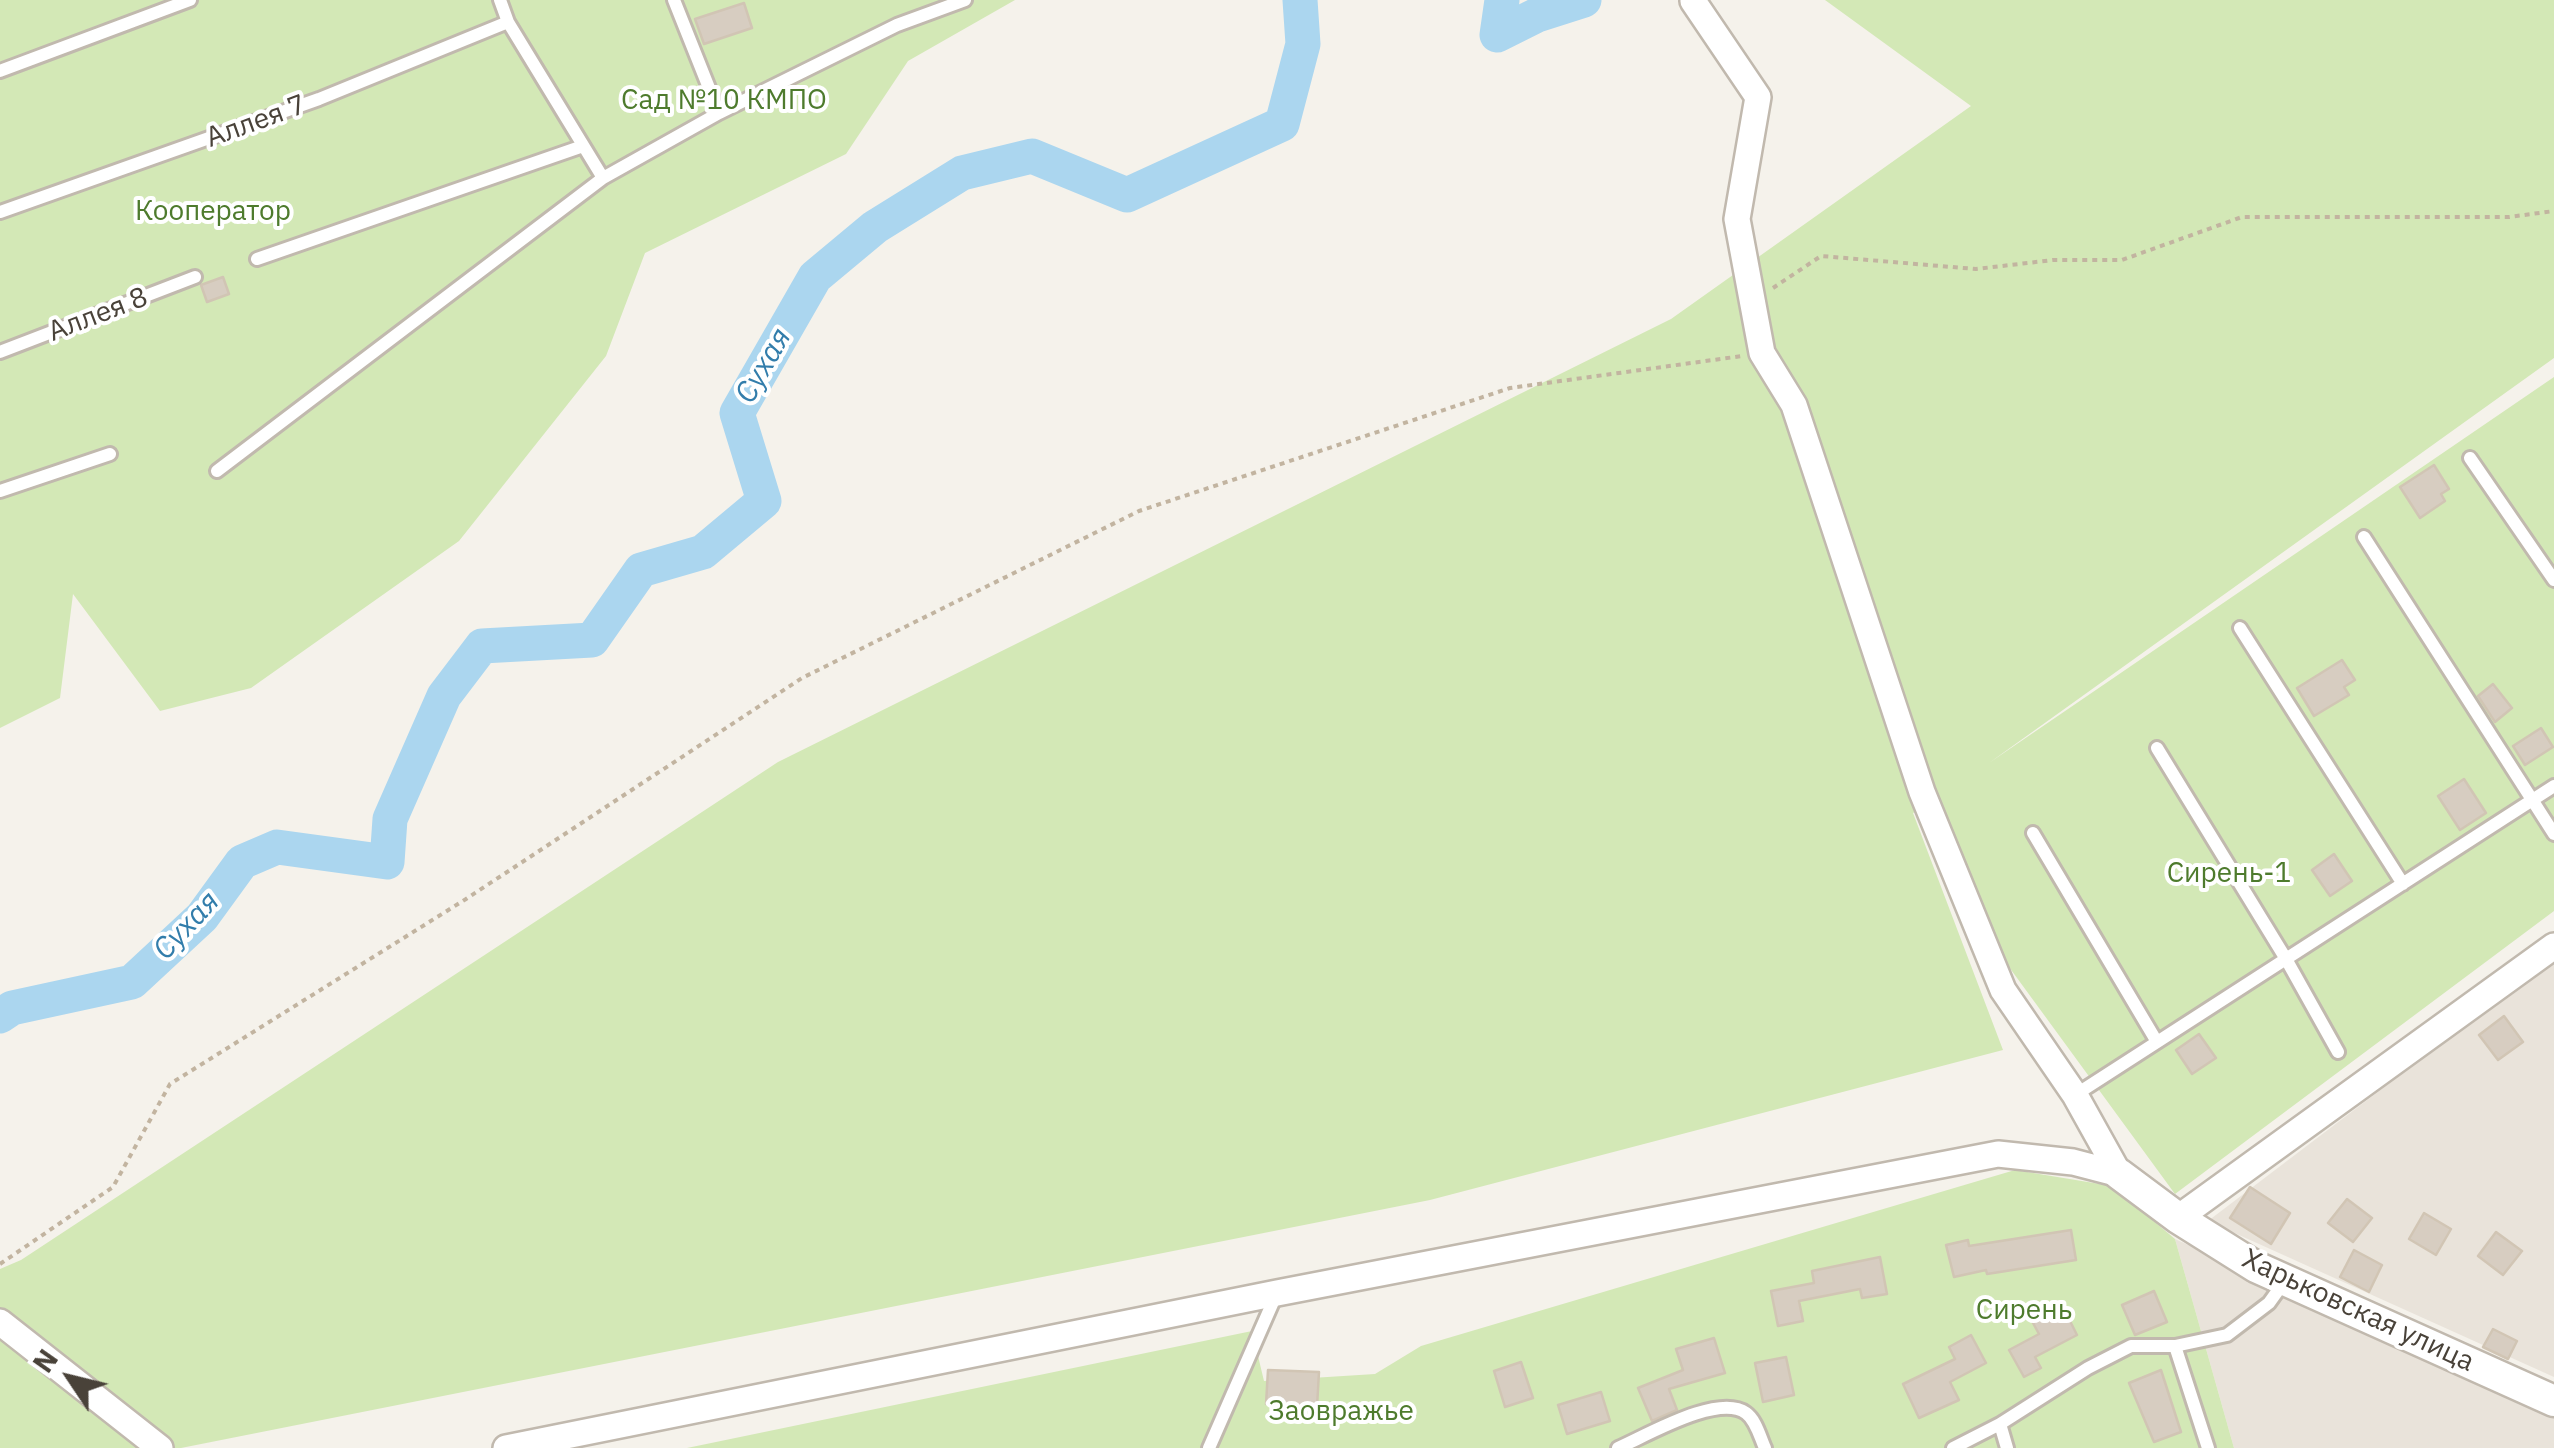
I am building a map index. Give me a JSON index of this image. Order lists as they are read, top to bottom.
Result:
{
  "streets": {
    "street": ["Харьковская улица"],
    "lane": ["Аллея 7", "Аллея 8"]
  },
  "water": ["Сухая"],
  "parks": [
    "Сад №10 КМПО",
    "Кооператор",
    "Сирень-1",
    "Сирень",
    "Заовражье"
  ],
  "north": "top left"
}
